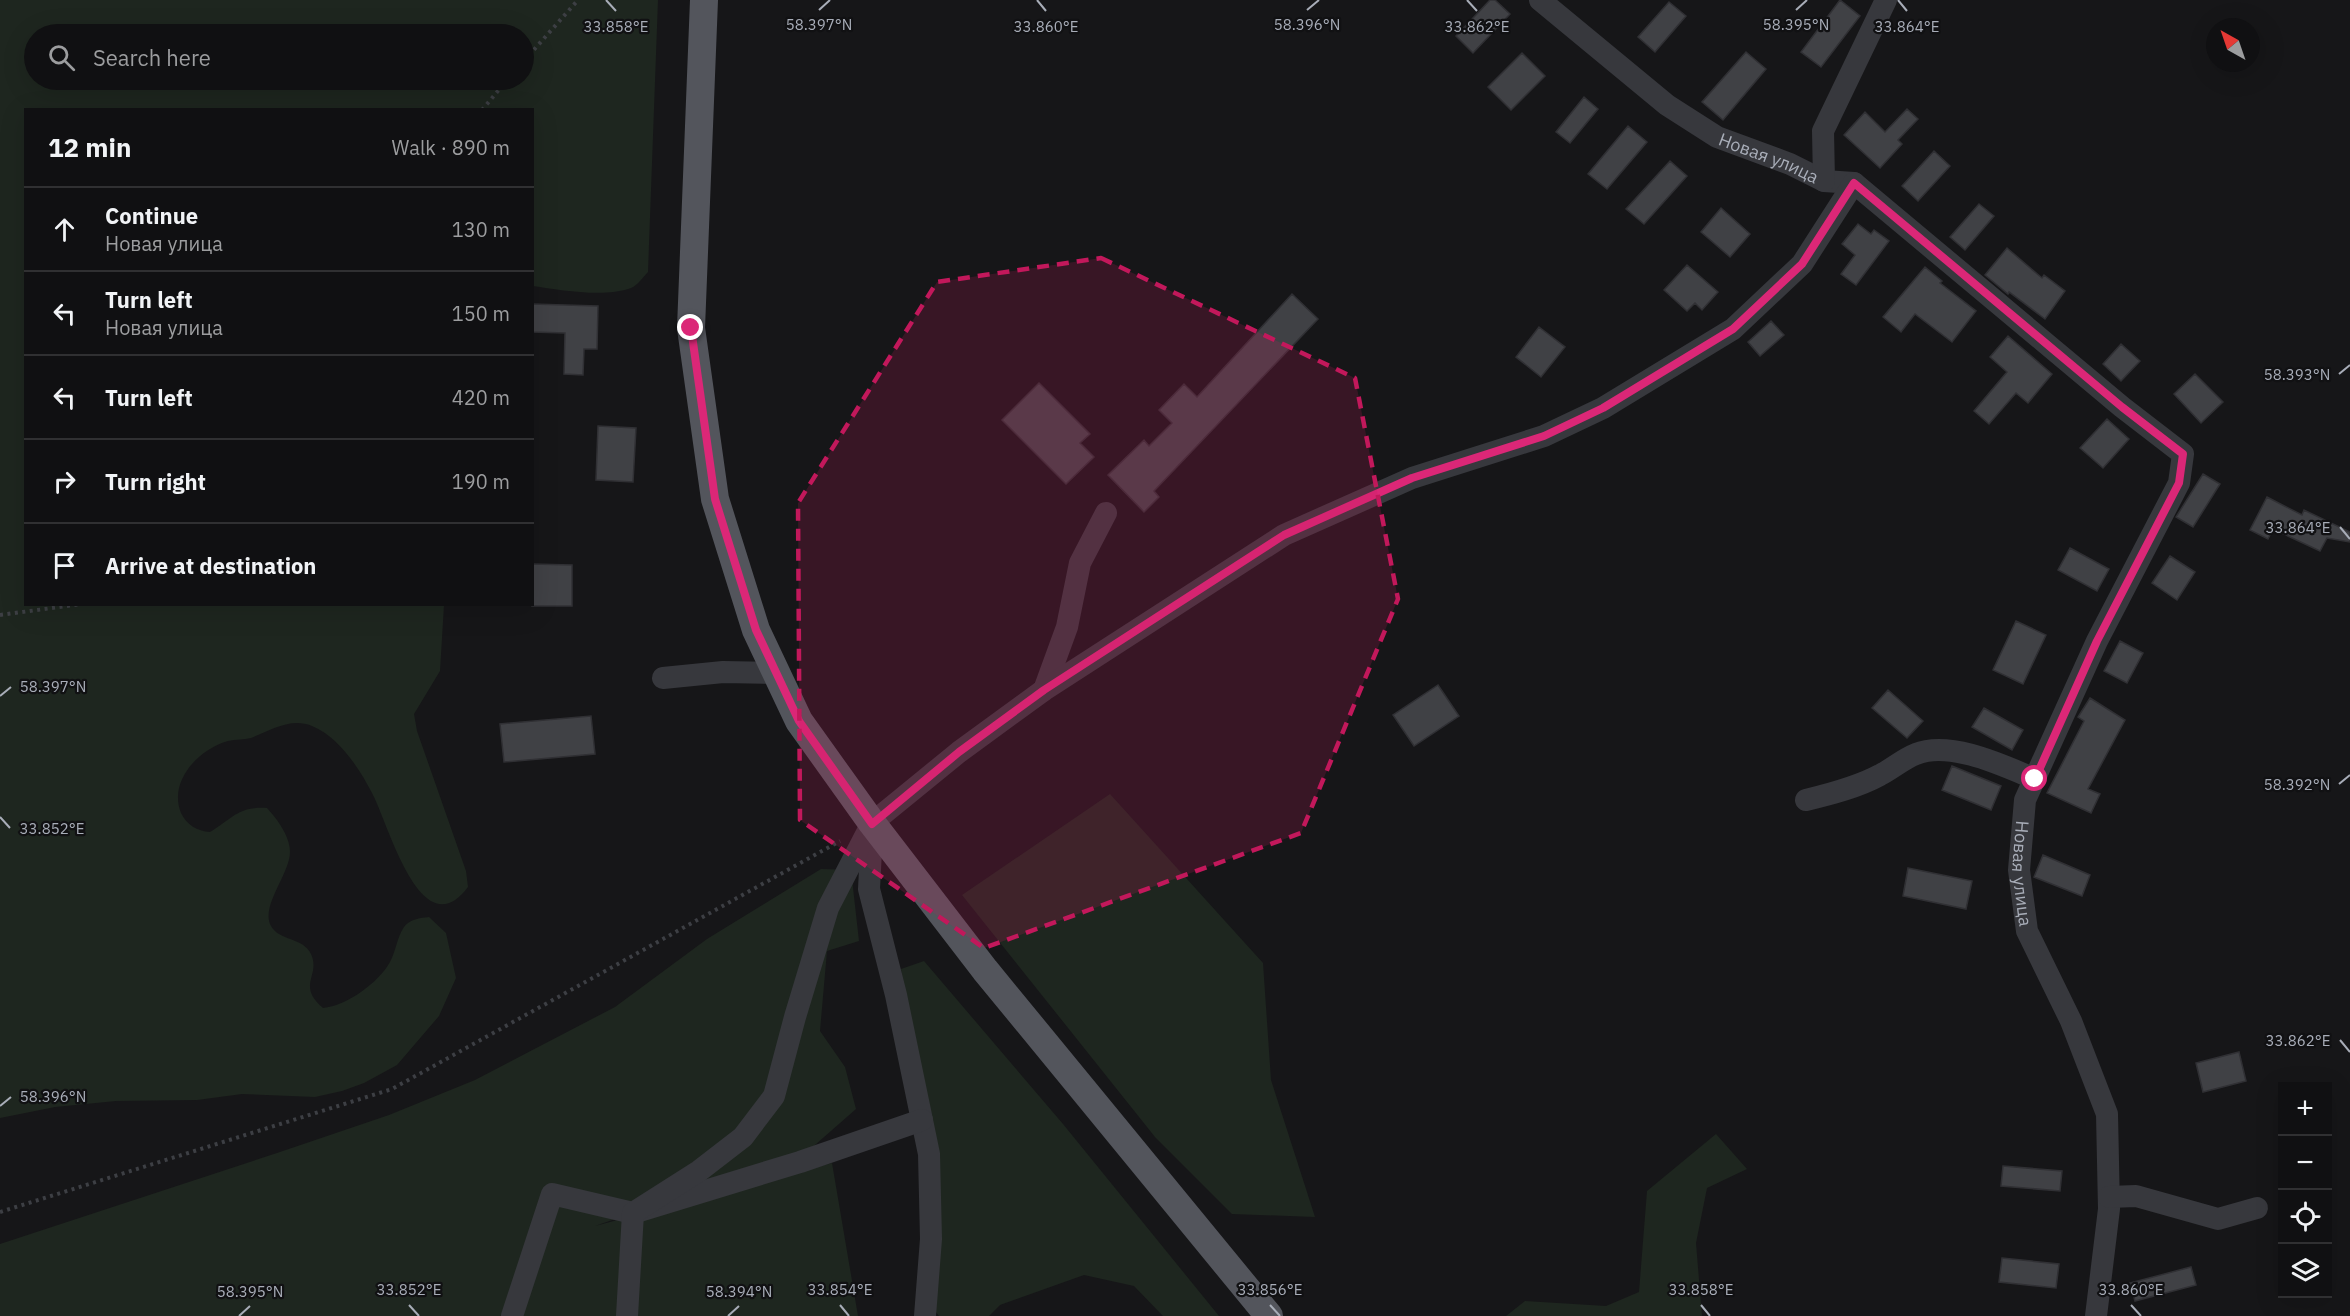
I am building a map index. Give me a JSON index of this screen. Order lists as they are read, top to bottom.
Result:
{
  "streets": {
    "street": ["Новая улица"]
  },
  "north": "top left",
  "page": {
    "search": "Search here",
    "heading": ["12 min", "Walk · 890 m"],
    "list": [
      ["Continue", "Новая улица", "130 m"],
      ["Turn left", "Новая улица", "150 m"],
      ["Turn left", "420 m"],
      ["Turn right", "190 m"],
      "Arrive at destination"
    ],
    "map_buttons": ["+", "−"]
  },
  "coordinates": [
    "58.397°N",
    "58.396°N",
    "58.395°N",
    "33.858°E",
    "33.860°E",
    "33.862°E",
    "33.864°E",
    "58.393°N",
    "58.392°N",
    "33.852°E",
    "33.854°E",
    "33.856°E",
    "58.394°N"
  ]
}
